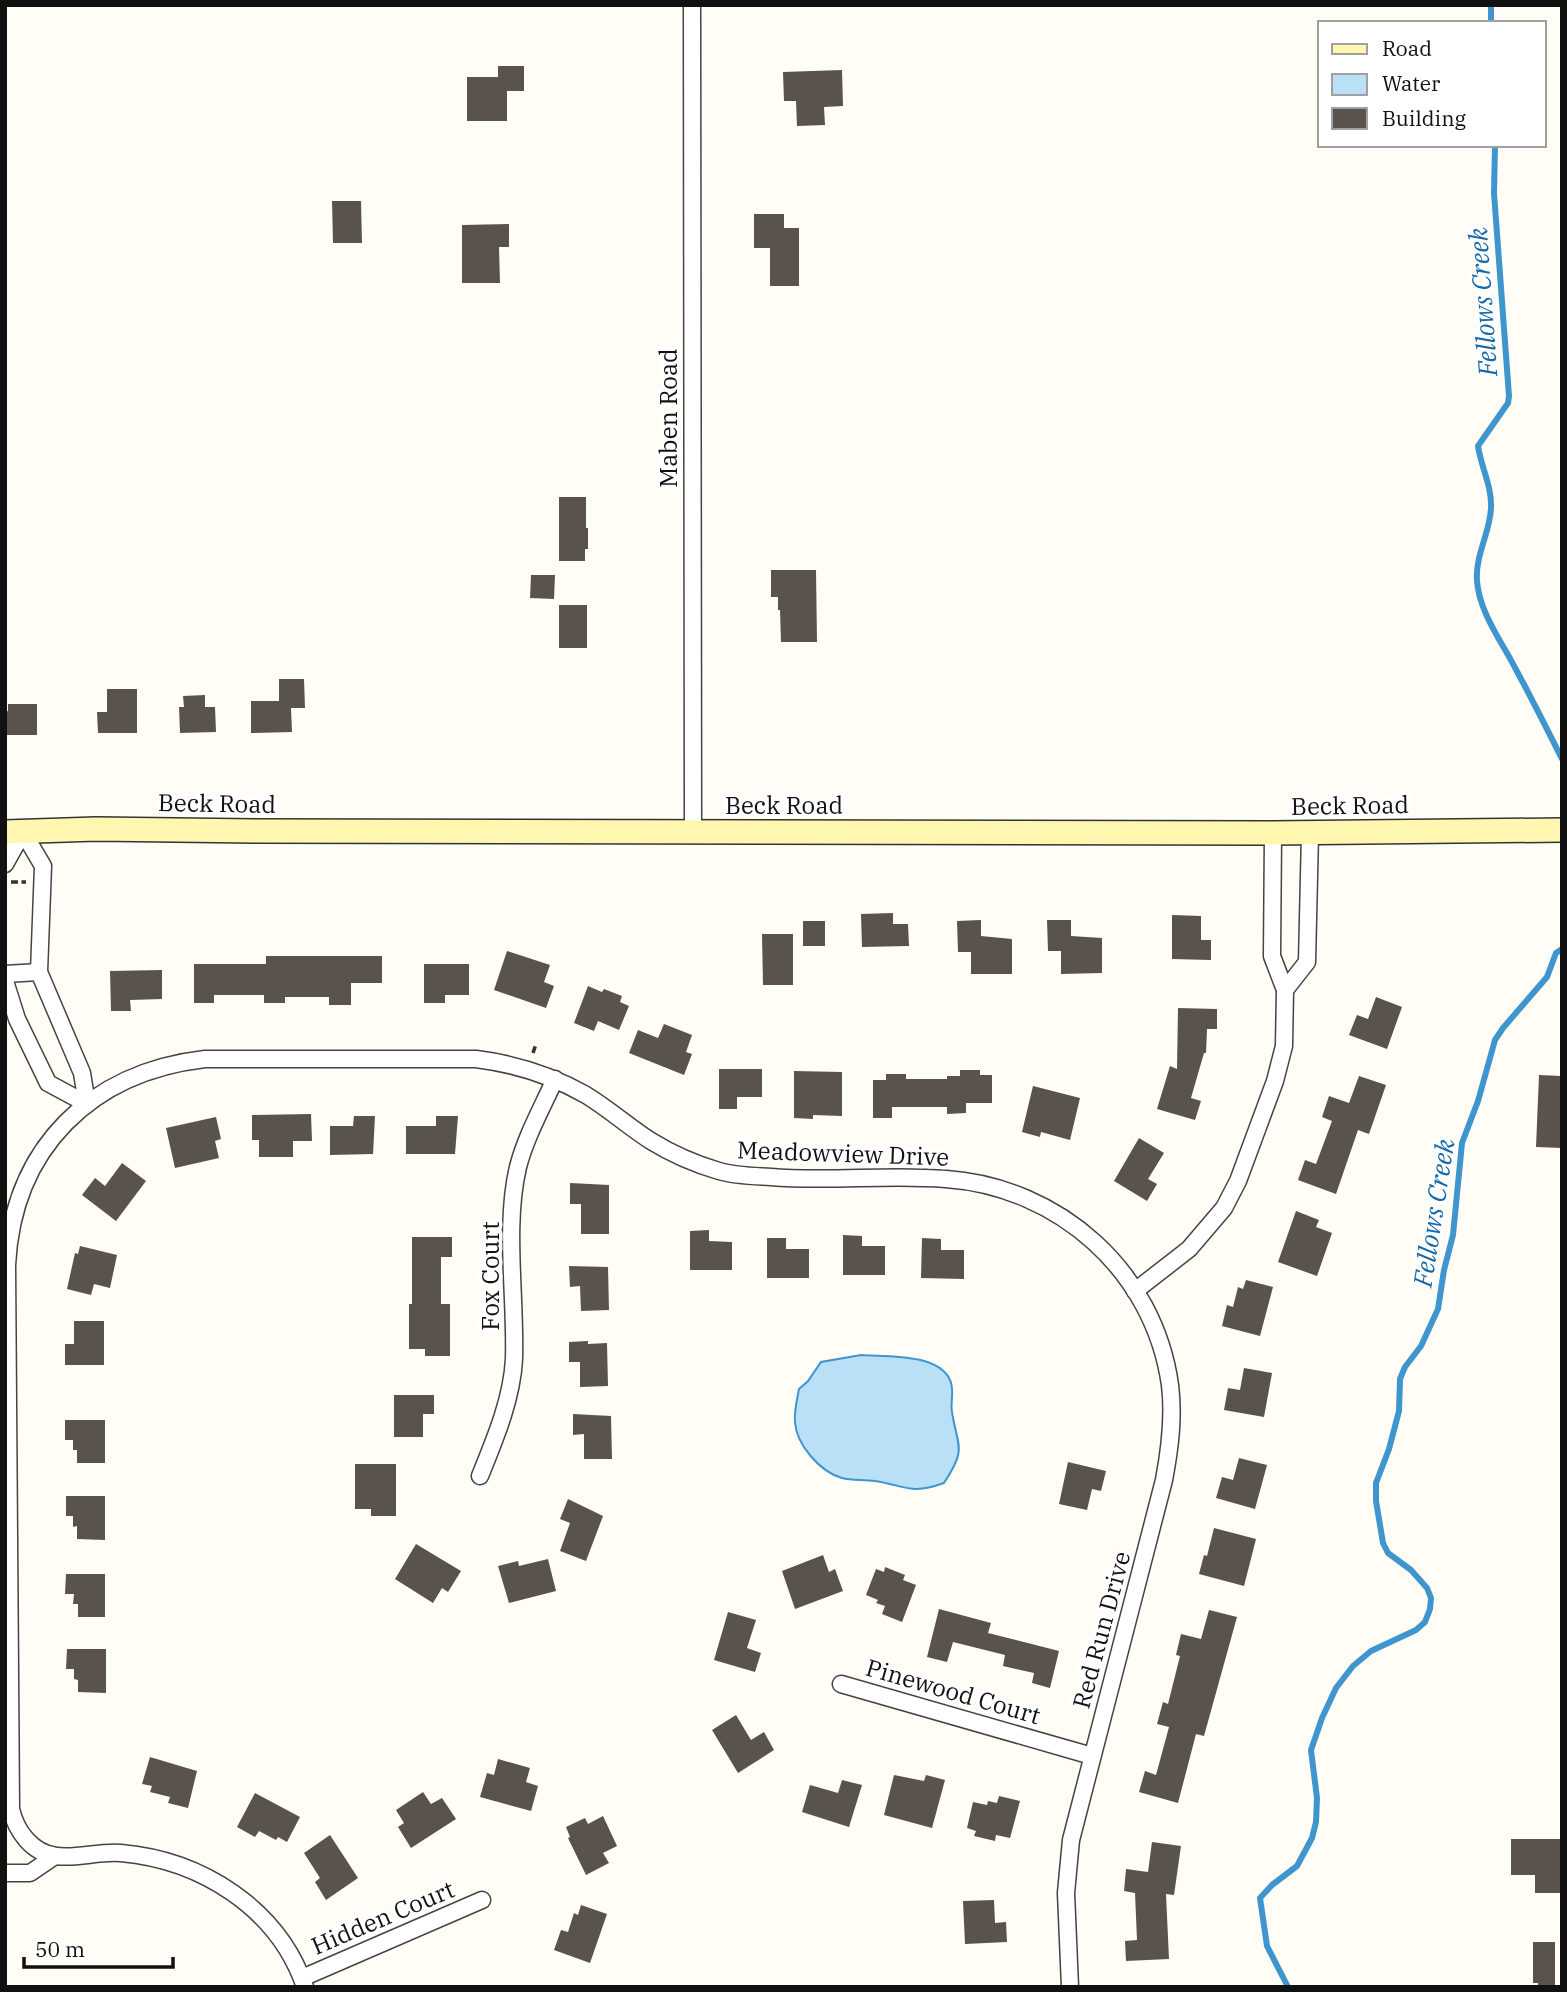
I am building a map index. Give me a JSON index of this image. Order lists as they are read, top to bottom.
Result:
{
  "streets": {
    "main road": ["Beck Road"],
    "street": [
      "Maben Road",
      "Meadowview Drive",
      "Fox Court",
      "Red Run Drive",
      "Pinewood Court",
      "Hidden Court"
    ]
  },
  "crossings": [
    ["Maben Road", "Beck Road"],
    ["Meadowview Drive", "Fox Court"],
    ["Meadowview Drive", "Red Run Drive"],
    ["Red Run Drive", "Pinewood Court"]
  ],
  "water": ["Fellows Creek"],
  "legend": ["Road", "Water", "Building"],
  "scale_bar": "50 m"
}
